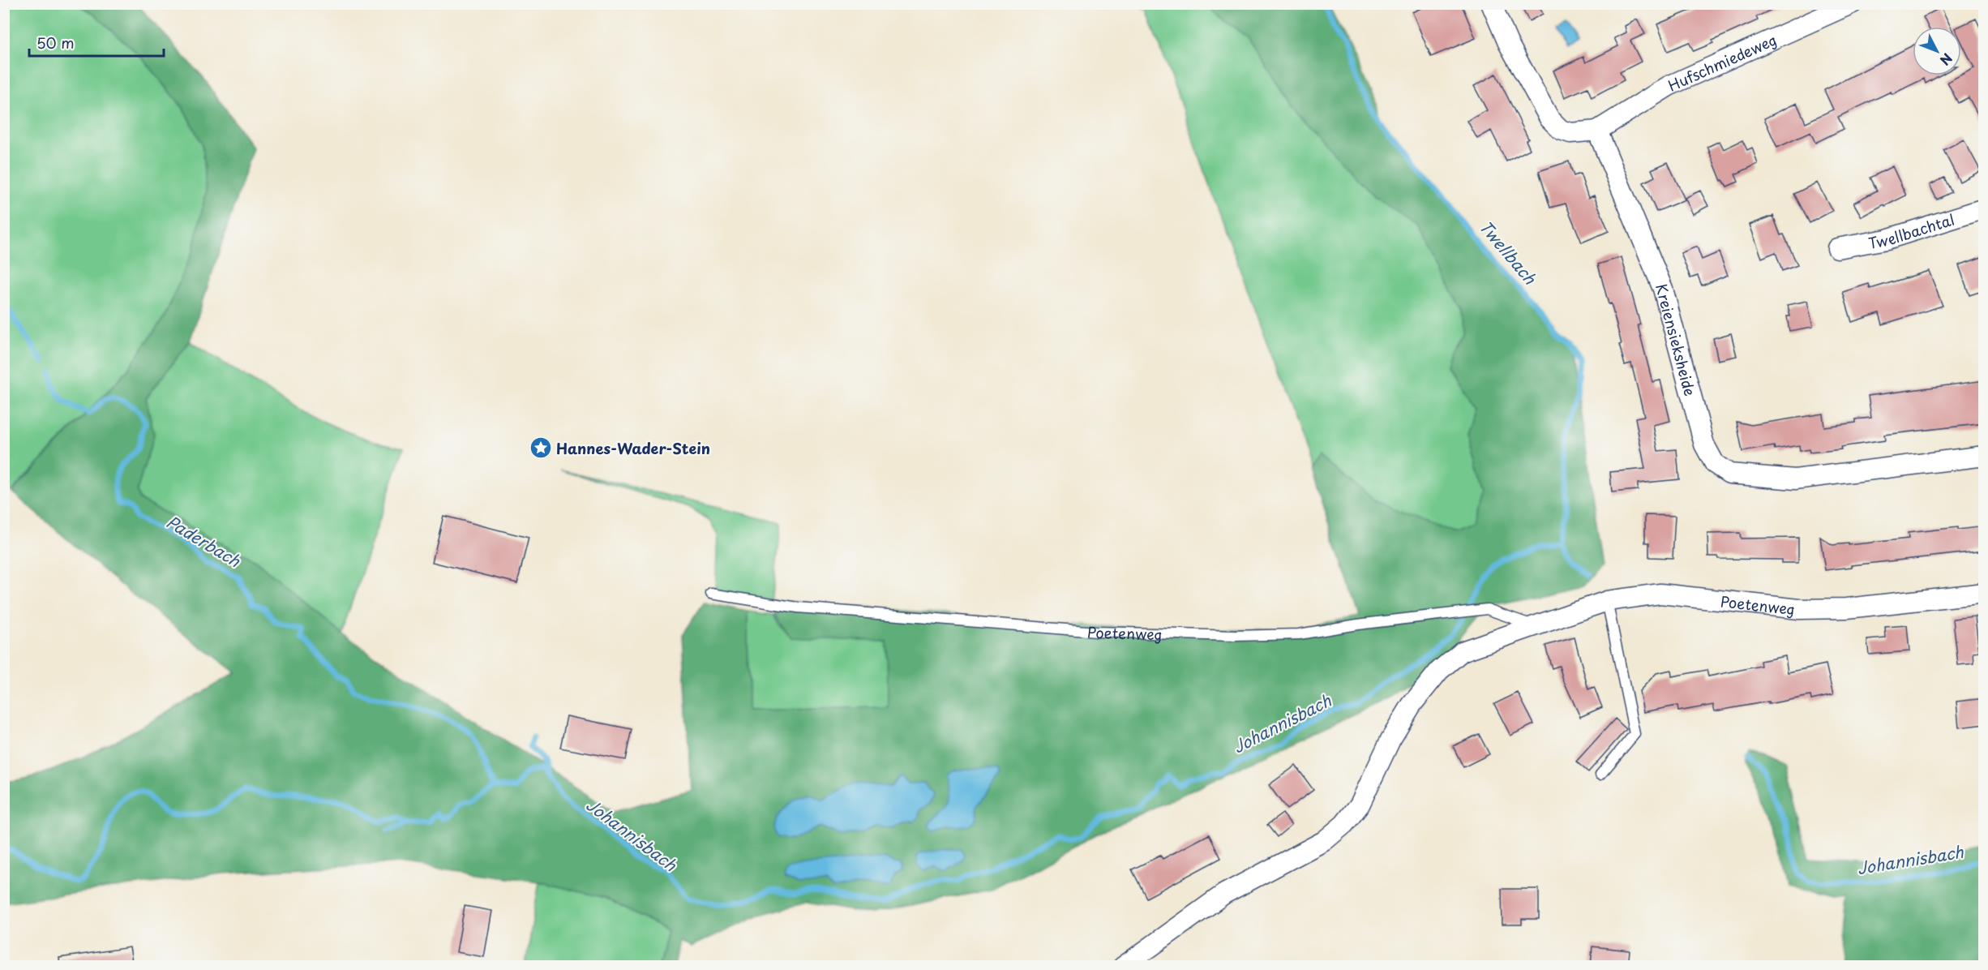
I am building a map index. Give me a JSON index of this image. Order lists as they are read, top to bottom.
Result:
{
  "streets": {
    "street": [
      "Hufschmiedeweg",
      "Twellbachtal",
      "Kreiensieksheide",
      "Poetenweg"
    ]
  },
  "crossings": [
    ["Hufschmiedeweg", "Kreiensieksheide"]
  ],
  "water": ["Twellbach", "Paderbach", "Johannisbach"],
  "places": {
    "place": ["Hannes-Wader-Stein"]
  },
  "scale_bar": "50 m",
  "north": "bottom right"
}
